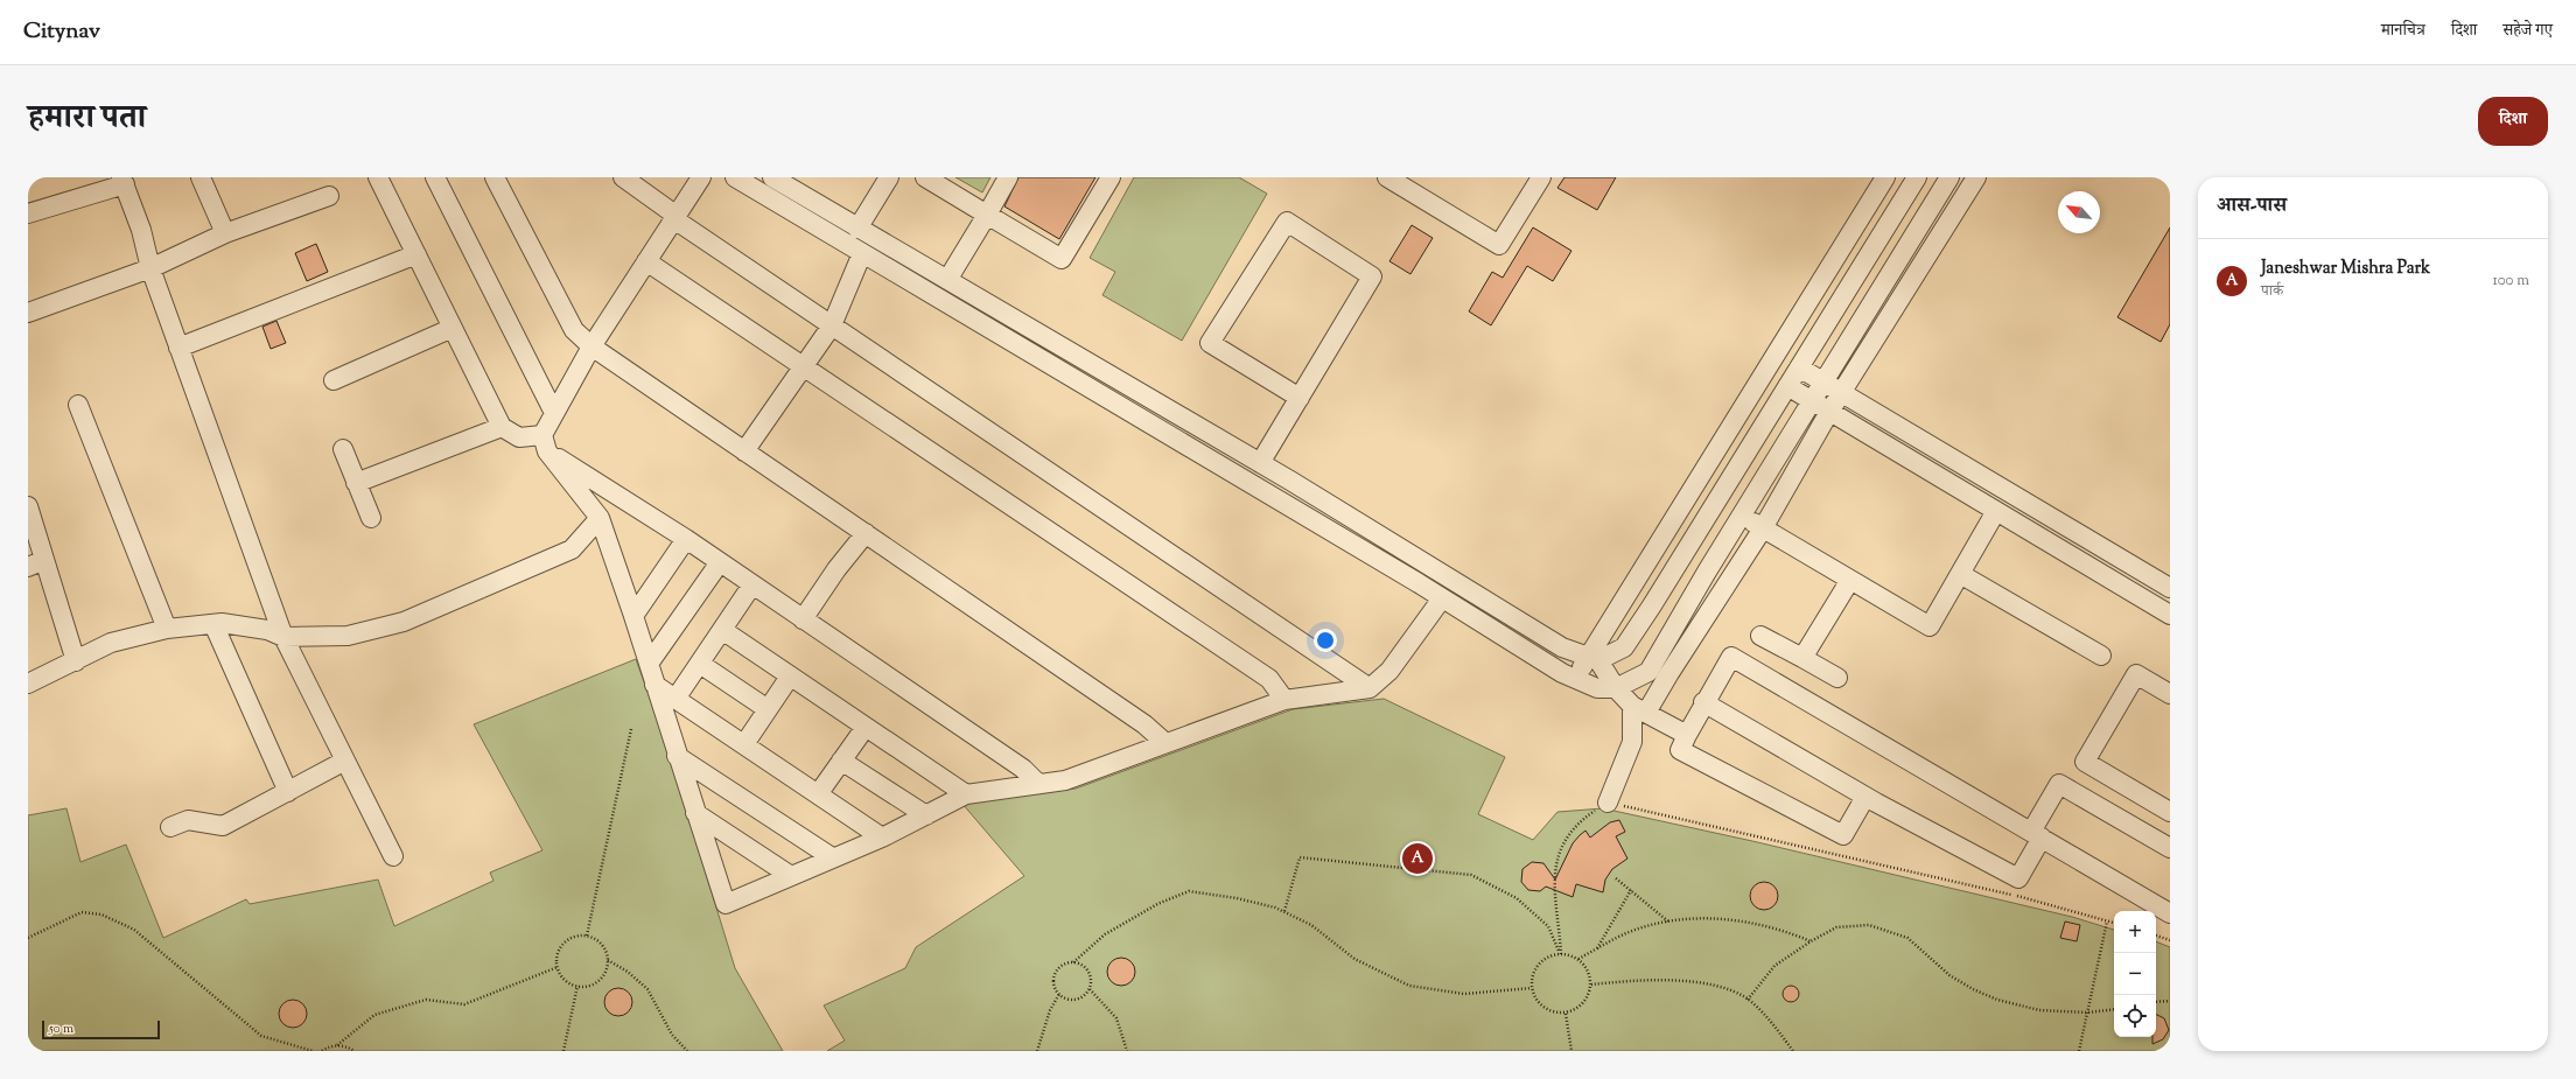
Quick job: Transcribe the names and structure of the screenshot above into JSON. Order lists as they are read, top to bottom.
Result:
{
  "scale_bar": "50 m",
  "north": "top left",
  "page": {
    "header": "Citynav",
    "nav": ["मानचित्र", "दिशा", "सहेजे गए"],
    "title": "हमारा पता",
    "buttons": "दिशा",
    "heading": "आस-पास",
    "list": [
      {
        "mark": "A",
        "name": "Janeshwar Mishra Park",
        "note": "पार्क",
        "value": "100 m"
      }
    ],
    "pins": "A",
    "map_buttons": ["+", "−"],
    "scale": "50 m"
  }
}
